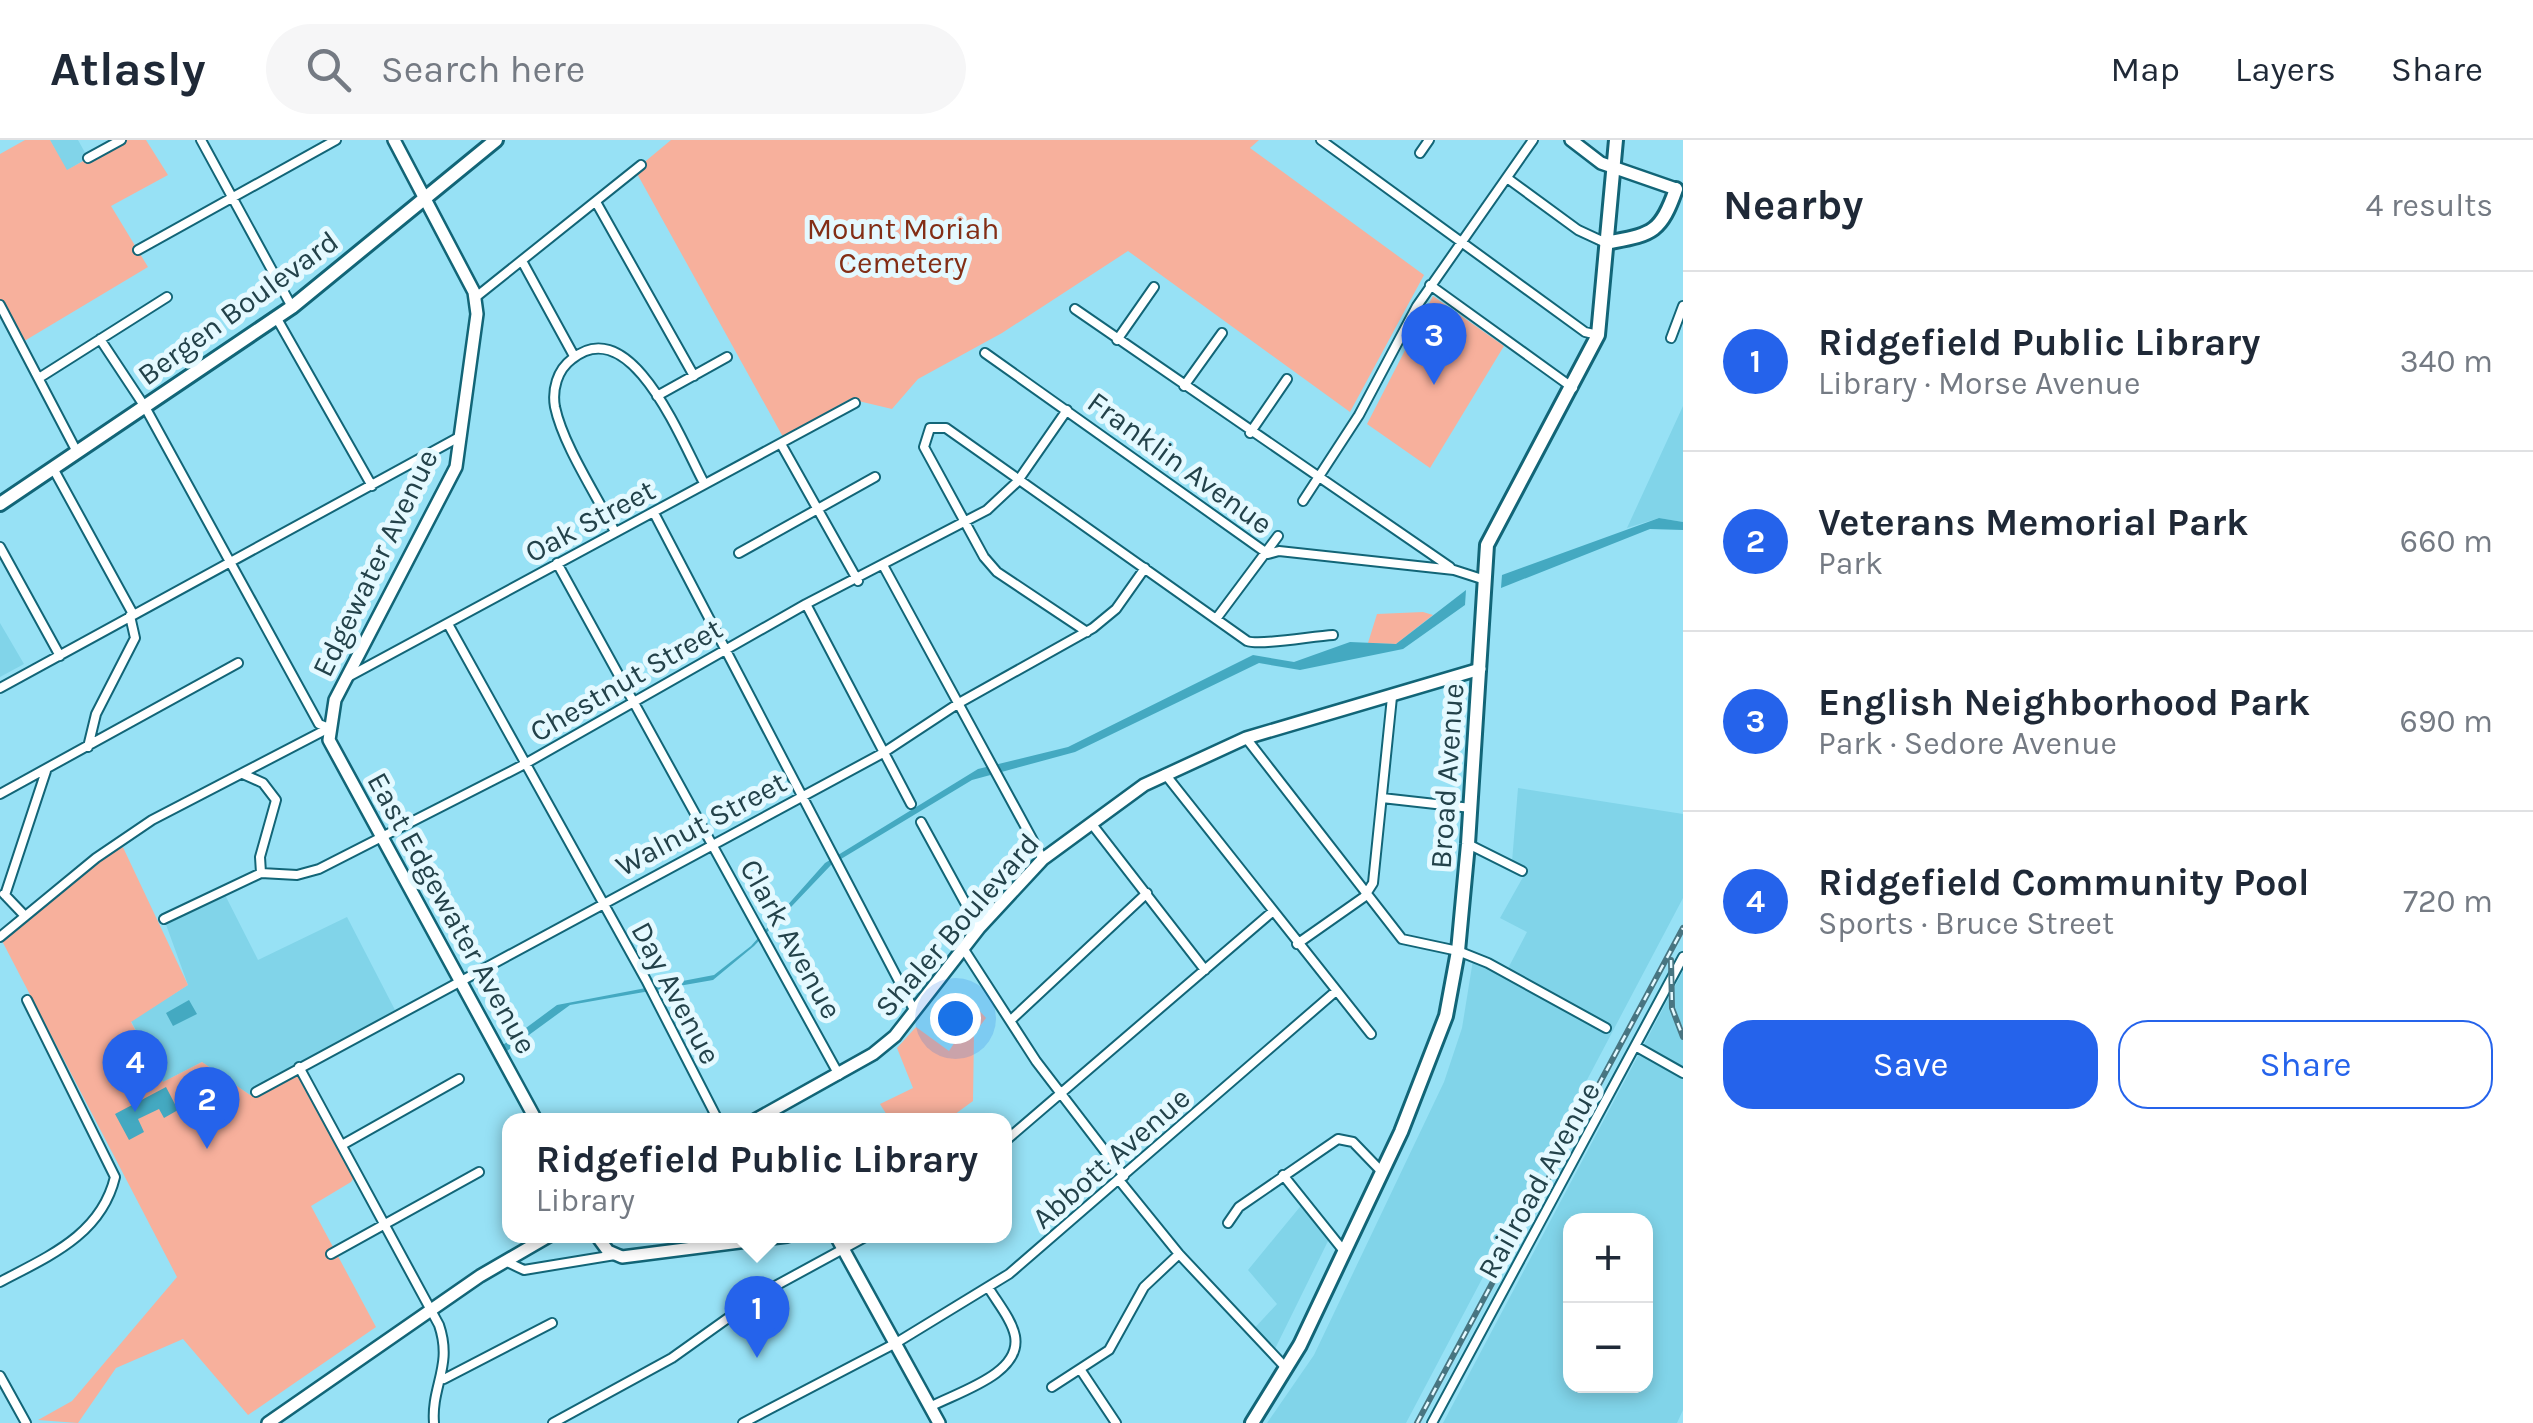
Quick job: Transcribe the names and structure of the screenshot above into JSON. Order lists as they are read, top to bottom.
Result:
{
  "streets": {
    "main road": ["Bergen Boulevard", "Broad Avenue"],
    "street": [
      "Franklin Avenue",
      "Oak Street",
      "Edgewater Avenue",
      "Chestnut Street",
      "Walnut Street",
      "East Edgewater Avenue",
      "Shaler Boulevard",
      "Clark Avenue",
      "Day Avenue",
      "Abbott Avenue",
      "Railroad Avenue"
    ]
  },
  "crossings": [
    ["Franklin Avenue", "Chestnut Street"],
    ["Franklin Avenue", "Broad Avenue"],
    ["Oak Street", "Edgewater Avenue"],
    ["Oak Street", "Clark Avenue"],
    ["Oak Street", "Day Avenue"],
    ["Edgewater Avenue", "East Edgewater Avenue"],
    ["Chestnut Street", "East Edgewater Avenue"],
    ["Chestnut Street", "Clark Avenue"],
    ["Chestnut Street", "Day Avenue"],
    ["Broad Avenue", "Shaler Boulevard"],
    ["Walnut Street", "East Edgewater Avenue"],
    ["Walnut Street", "Clark Avenue"],
    ["Walnut Street", "Day Avenue"],
    ["Shaler Boulevard", "Clark Avenue"]
  ],
  "parks": ["Mount Moriah Cemetery"],
  "page": {
    "header": "Atlasly",
    "search": "Search here",
    "nav": ["Map", "Layers", "Share"],
    "heading": ["Nearby", "4 results"],
    "list": [
      {
        "mark": "1",
        "name": "Ridgefield Public Library",
        "note": "Library · Morse Avenue",
        "value": "340 m"
      },
      {
        "mark": "2",
        "name": "Veterans Memorial Park",
        "note": "Park",
        "value": "660 m"
      },
      {
        "mark": "3",
        "name": "English Neighborhood Park",
        "note": "Park · Sedore Avenue",
        "value": "690 m"
      },
      {
        "mark": "4",
        "name": "Ridgefield Community Pool",
        "note": "Sports · Bruce Street",
        "value": "720 m"
      }
    ],
    "pins": [
      "3",
      "4",
      "2",
      "1"
    ],
    "buttons": ["Save", "Share"],
    "popup": ["Ridgefield Public Library", "Library"],
    "map_buttons": ["+", "−"]
  }
}
